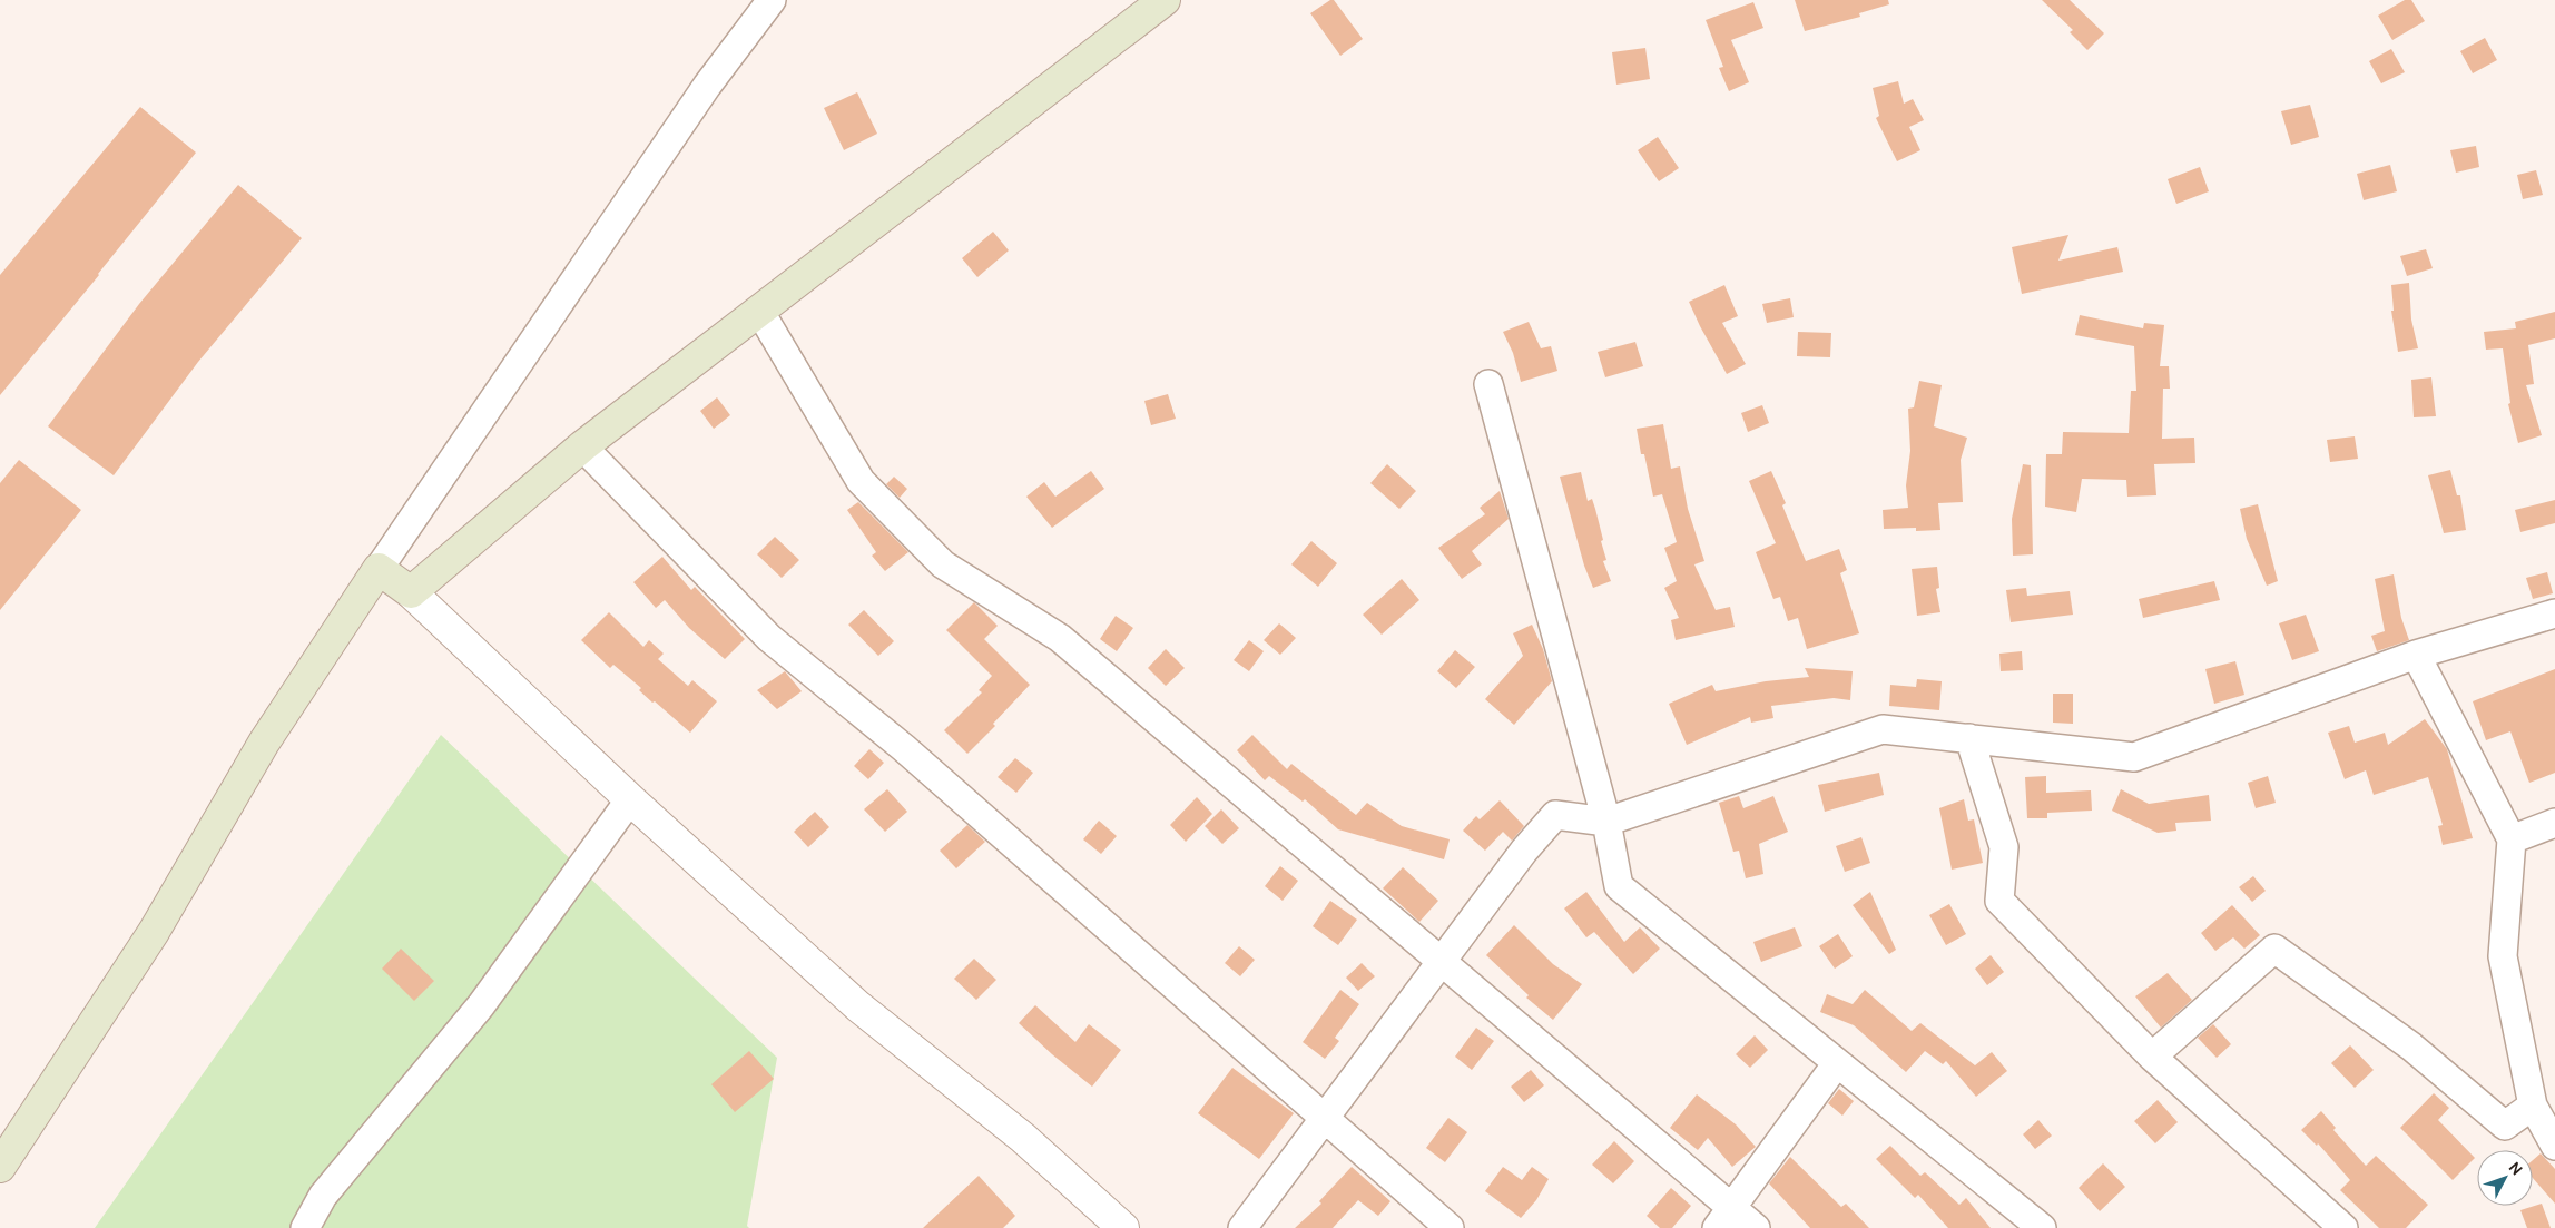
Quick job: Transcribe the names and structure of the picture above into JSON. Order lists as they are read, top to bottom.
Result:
{
  "north": "top right"
}
